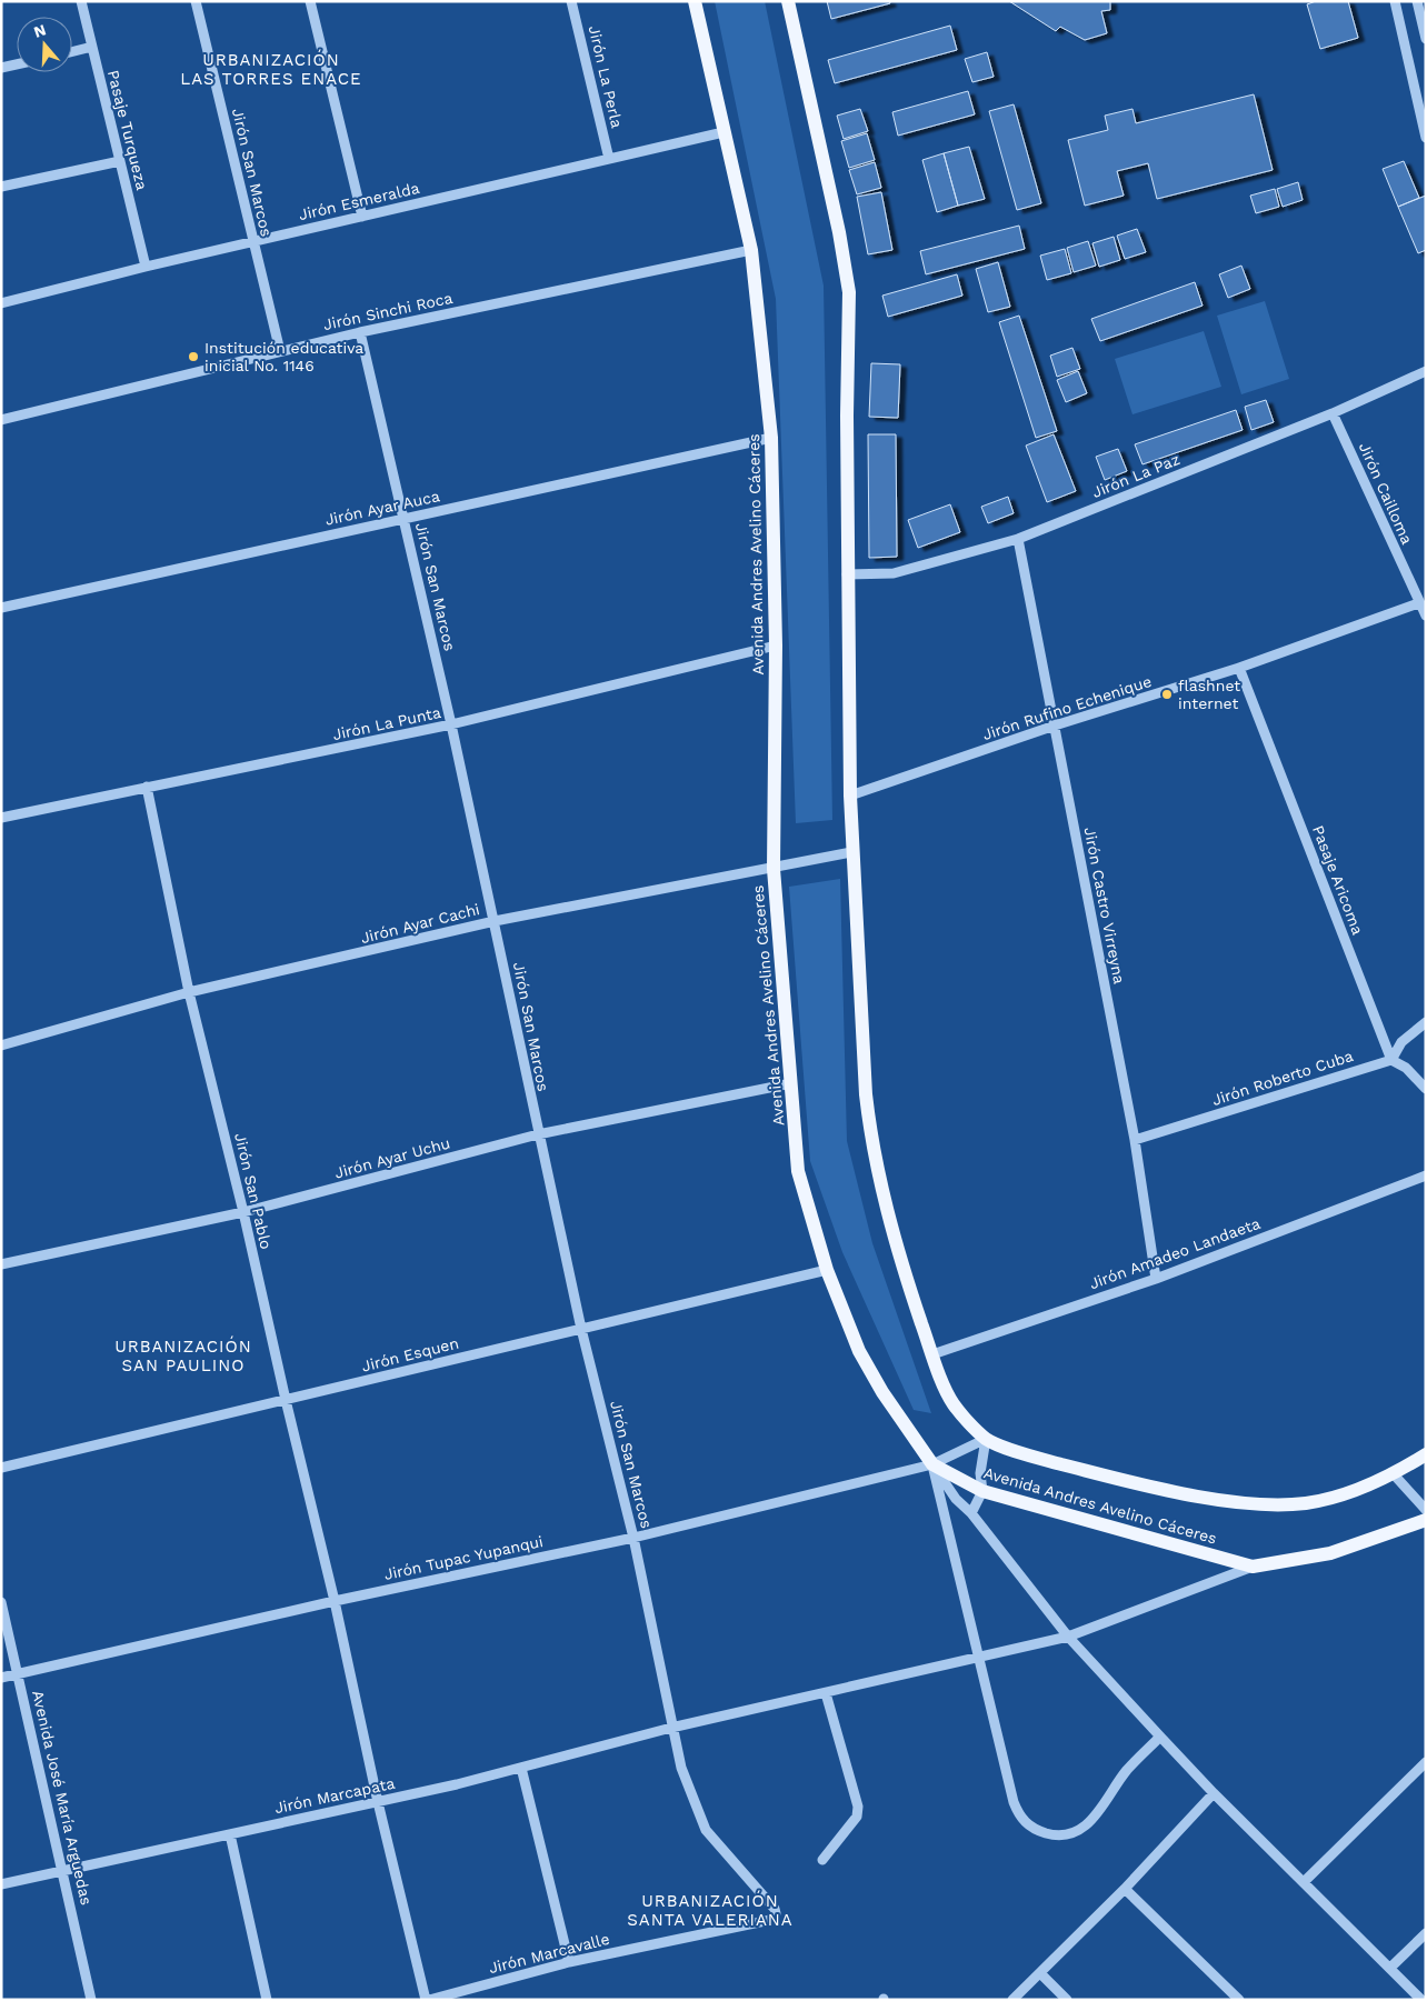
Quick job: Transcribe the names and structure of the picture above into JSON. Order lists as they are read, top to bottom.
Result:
{
  "streets": {
    "main road": ["Avenida Andres Avelino Cáceres"],
    "street": [
      "Jirón La Perla",
      "Pasaje Turqueza",
      "Jirón San Marcos",
      "Jirón Esmeralda",
      "Jirón Sinchi Roca",
      "Jirón La Paz",
      "Jirón Cailloma",
      "Jirón Ayar Auca",
      "Jirón Rufino Echenique",
      "Jirón La Punta",
      "Pasaje Aricoma",
      "Jirón Castro Virreyna",
      "Jirón Ayar Cachi",
      "Jirón Roberto Cuba",
      "Jirón Ayar Uchu",
      "Jirón San Pablo",
      "Jirón Amadeo Landaeta",
      "Jirón Esquen",
      "Jirón Tupac Yupanqui",
      "Jirón Marcapata",
      "Avenida José María Arguedas",
      "Jirón Marcavalle"
    ]
  },
  "crossings": [
    ["Jirón La Perla", "Jirón Esmeralda"],
    ["Pasaje Turqueza", "Jirón Esmeralda"],
    ["Jirón San Marcos", "Jirón Esmeralda"],
    ["Jirón San Marcos", "Jirón Sinchi Roca"],
    ["Jirón San Marcos", "Jirón Ayar Auca"],
    ["Jirón San Marcos", "Jirón La Punta"],
    ["Jirón San Marcos", "Jirón Ayar Cachi"],
    ["Jirón San Marcos", "Jirón Ayar Uchu"],
    ["Jirón San Marcos", "Jirón Esquen"],
    ["Jirón San Marcos", "Jirón Tupac Yupanqui"],
    ["Jirón San Marcos", "Jirón Marcapata"],
    ["Jirón San Marcos", "Jirón Marcavalle"],
    ["Jirón Esmeralda", "Avenida Andres Avelino Cáceres"],
    ["Jirón Sinchi Roca", "Avenida Andres Avelino Cáceres"],
    ["Jirón La Paz", "Jirón Cailloma"],
    ["Jirón La Paz", "Avenida Andres Avelino Cáceres"],
    ["Jirón La Paz", "Jirón Castro Virreyna"],
    ["Jirón Cailloma", "Jirón Rufino Echenique"],
    ["Jirón Ayar Auca", "Avenida Andres Avelino Cáceres"],
    ["Avenida Andres Avelino Cáceres", "Jirón Rufino Echenique"],
    ["Avenida Andres Avelino Cáceres", "Jirón La Punta"],
    ["Avenida Andres Avelino Cáceres", "Jirón Ayar Cachi"],
    ["Avenida Andres Avelino Cáceres", "Jirón Ayar Uchu"],
    ["Avenida Andres Avelino Cáceres", "Jirón Amadeo Landaeta"],
    ["Avenida Andres Avelino Cáceres", "Jirón Esquen"],
    ["Avenida Andres Avelino Cáceres", "Jirón Tupac Yupanqui"],
    ["Avenida Andres Avelino Cáceres", "Jirón Marcapata"],
    ["Jirón Rufino Echenique", "Pasaje Aricoma"],
    ["Jirón Rufino Echenique", "Jirón Castro Virreyna"],
    ["Jirón La Punta", "Jirón San Pablo"],
    ["Pasaje Aricoma", "Jirón Roberto Cuba"],
    ["Jirón Castro Virreyna", "Jirón Roberto Cuba"],
    ["Jirón Castro Virreyna", "Jirón Amadeo Landaeta"],
    ["Jirón Ayar Cachi", "Jirón San Pablo"],
    ["Jirón Ayar Uchu", "Jirón San Pablo"],
    ["Jirón San Pablo", "Jirón Esquen"],
    ["Jirón San Pablo", "Jirón Tupac Yupanqui"],
    ["Jirón San Pablo", "Jirón Marcapata"],
    ["Jirón San Pablo", "Jirón Marcavalle"],
    ["Jirón Tupac Yupanqui", "Avenida José María Arguedas"],
    ["Jirón Marcapata", "Avenida José María Arguedas"]
  ],
  "districts": ["URBANIZACIÓN LAS TORRES ENACE", "URBANIZACIÓN SAN PAULINO", "URBANIZACIÓN SANTA VALERIANA"],
  "places": ["Institución educativa inicial No. 1146", "flashnet internet"],
  "north": "top"
}
